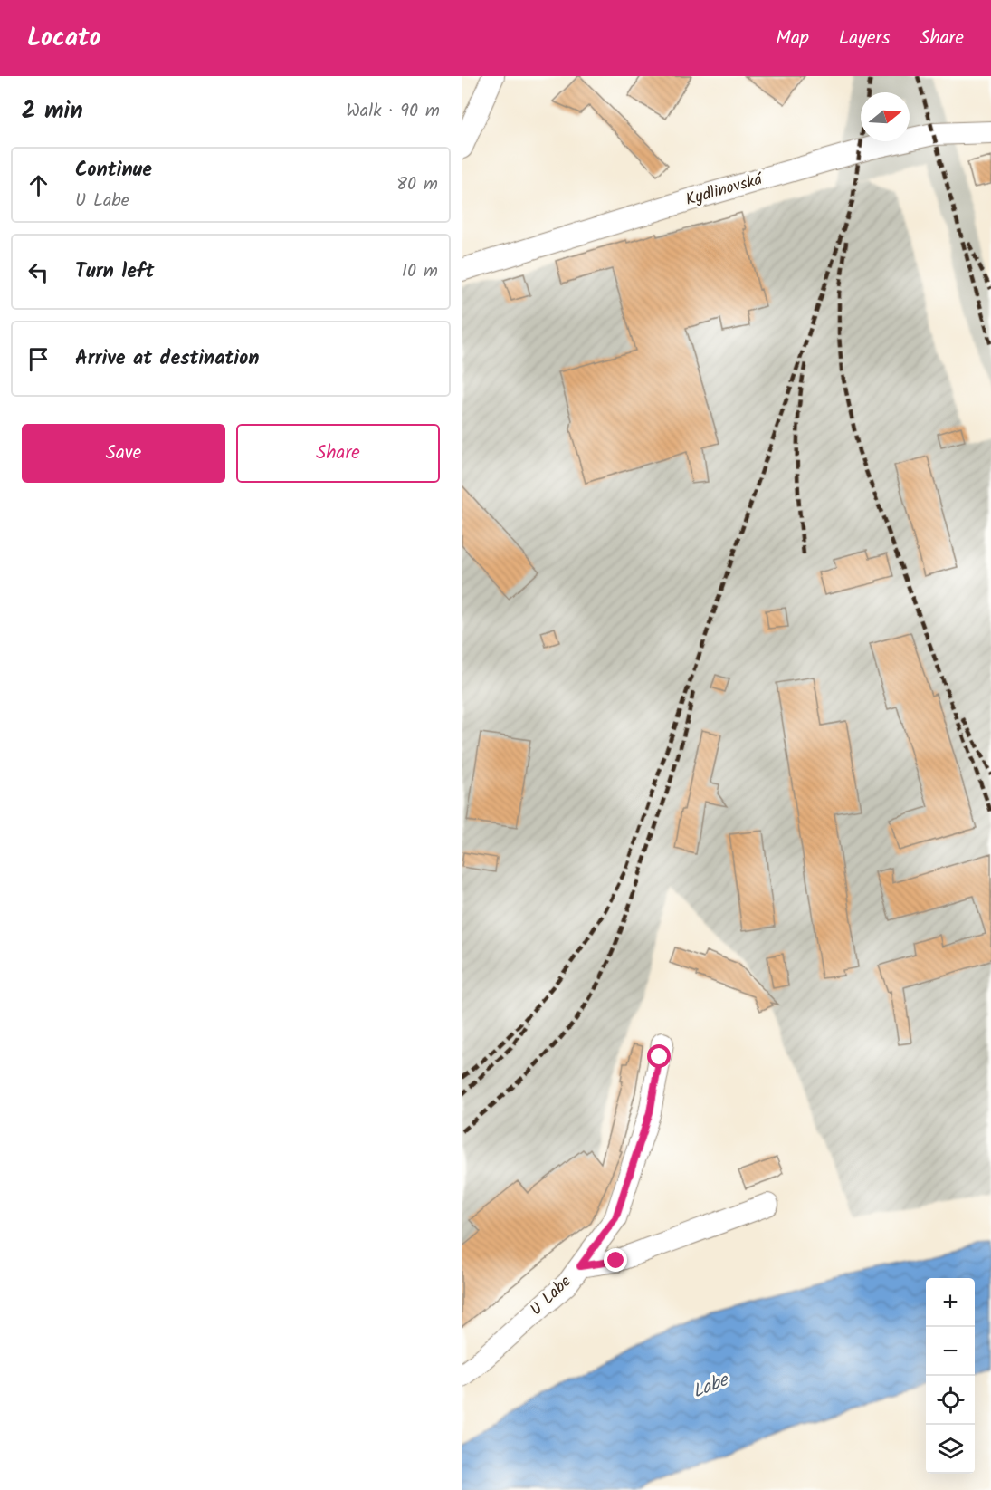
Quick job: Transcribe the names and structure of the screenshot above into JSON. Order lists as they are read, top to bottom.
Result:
{
  "streets": {
    "street": ["Kydlinovská", "U Labe"]
  },
  "water": ["Labe"],
  "north": "right",
  "page": {
    "header": "Locato",
    "nav": ["Map", "Layers", "Share"],
    "heading": ["2 min", "Walk · 90 m"],
    "list": [
      ["Continue", "U Labe", "80 m"],
      ["Turn left", "10 m"],
      "Arrive at destination"
    ],
    "buttons": ["Save", "Share"],
    "map_buttons": ["+", "−"]
  }
}
